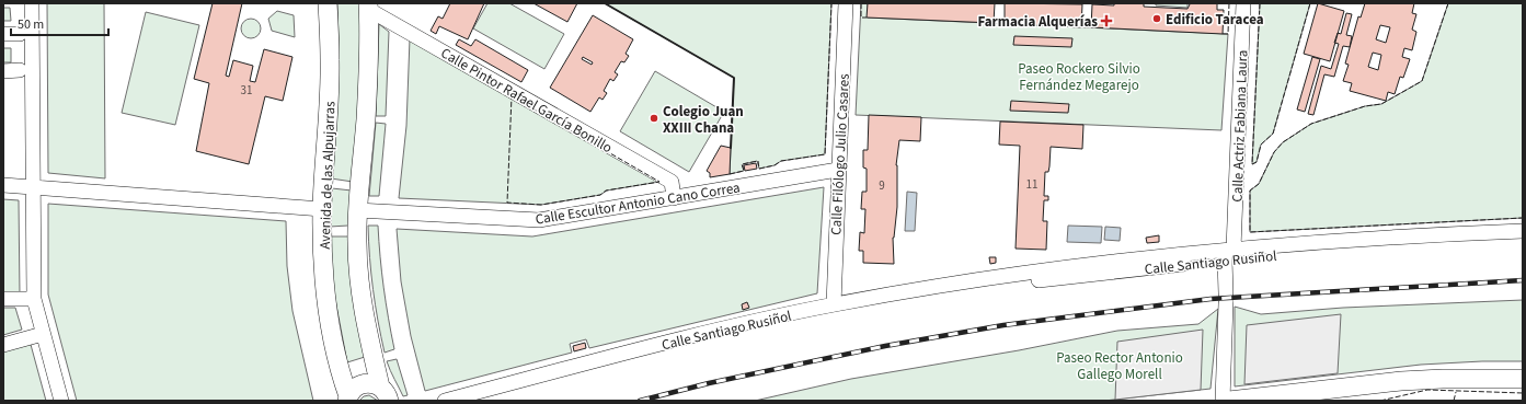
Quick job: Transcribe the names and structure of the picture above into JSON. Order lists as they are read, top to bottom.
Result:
{
  "streets": {
    "main road": ["Avenida de las Alpujarras"],
    "street": [
      "Calle Pintor Rafael García Bonillo",
      "Calle Actriz Fabiana Laura",
      "Calle Filólogo Julio Casares",
      "Calle Escultor Antonio Cano Correa",
      "Calle Santiago Rusiñol"
    ]
  },
  "crossings": [
    ["Calle Pintor Rafael García Bonillo", "Calle Escultor Antonio Cano Correa"],
    ["Calle Actriz Fabiana Laura", "Calle Santiago Rusiñol"],
    ["Calle Filólogo Julio Casares", "Calle Escultor Antonio Cano Correa"],
    ["Calle Filólogo Julio Casares", "Calle Santiago Rusiñol"]
  ],
  "parks": ["Paseo Rockero Silvio Fernández Megarejo", "Paseo Rector Antonio Gallego Morell"],
  "places": {
    "other": ["Edificio Taracea", "Colegio Juan XXIII Chana"],
    "health": ["Farmacia Alquerías"]
  },
  "house_numbers": ["31", "11", "9"],
  "scale_bar": "50 m"
}
